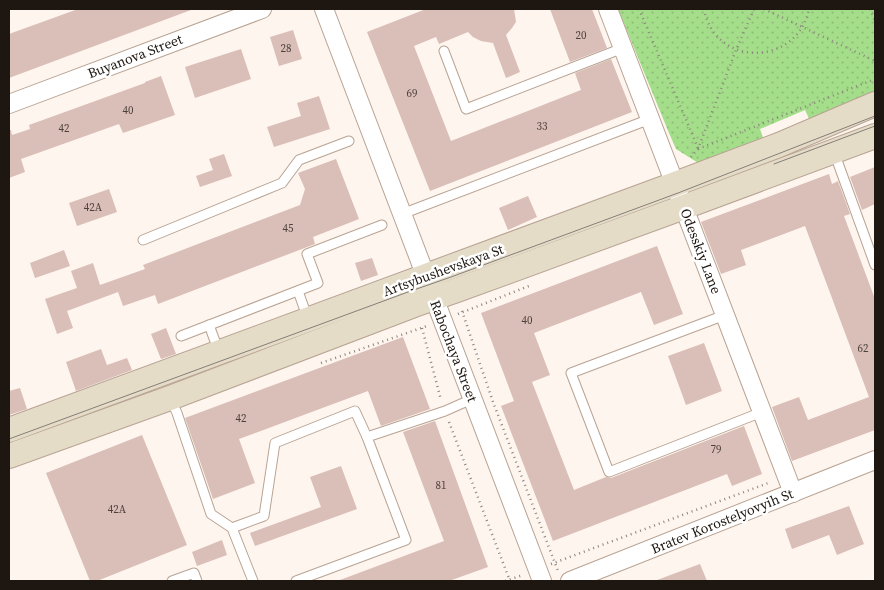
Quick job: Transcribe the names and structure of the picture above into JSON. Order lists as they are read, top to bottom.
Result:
{
  "streets": {
    "main road": ["Artsybushevskaya St"],
    "street": [
      "Buyanova Street",
      "Odesskiy Lane",
      "Rabochaya Street",
      "Bratev Korostelyovyih St"
    ]
  },
  "crossings": [
    ["Odesskiy Lane", "Artsybushevskaya St"],
    ["Odesskiy Lane", "Bratev Korostelyovyih St"],
    ["Artsybushevskaya St", "Rabochaya Street"]
  ],
  "house_numbers": [
    "20",
    "28",
    "69",
    "40",
    "33",
    "42",
    "42А",
    "45",
    "40",
    "62",
    "42",
    "79",
    "81",
    "42А"
  ]
}
